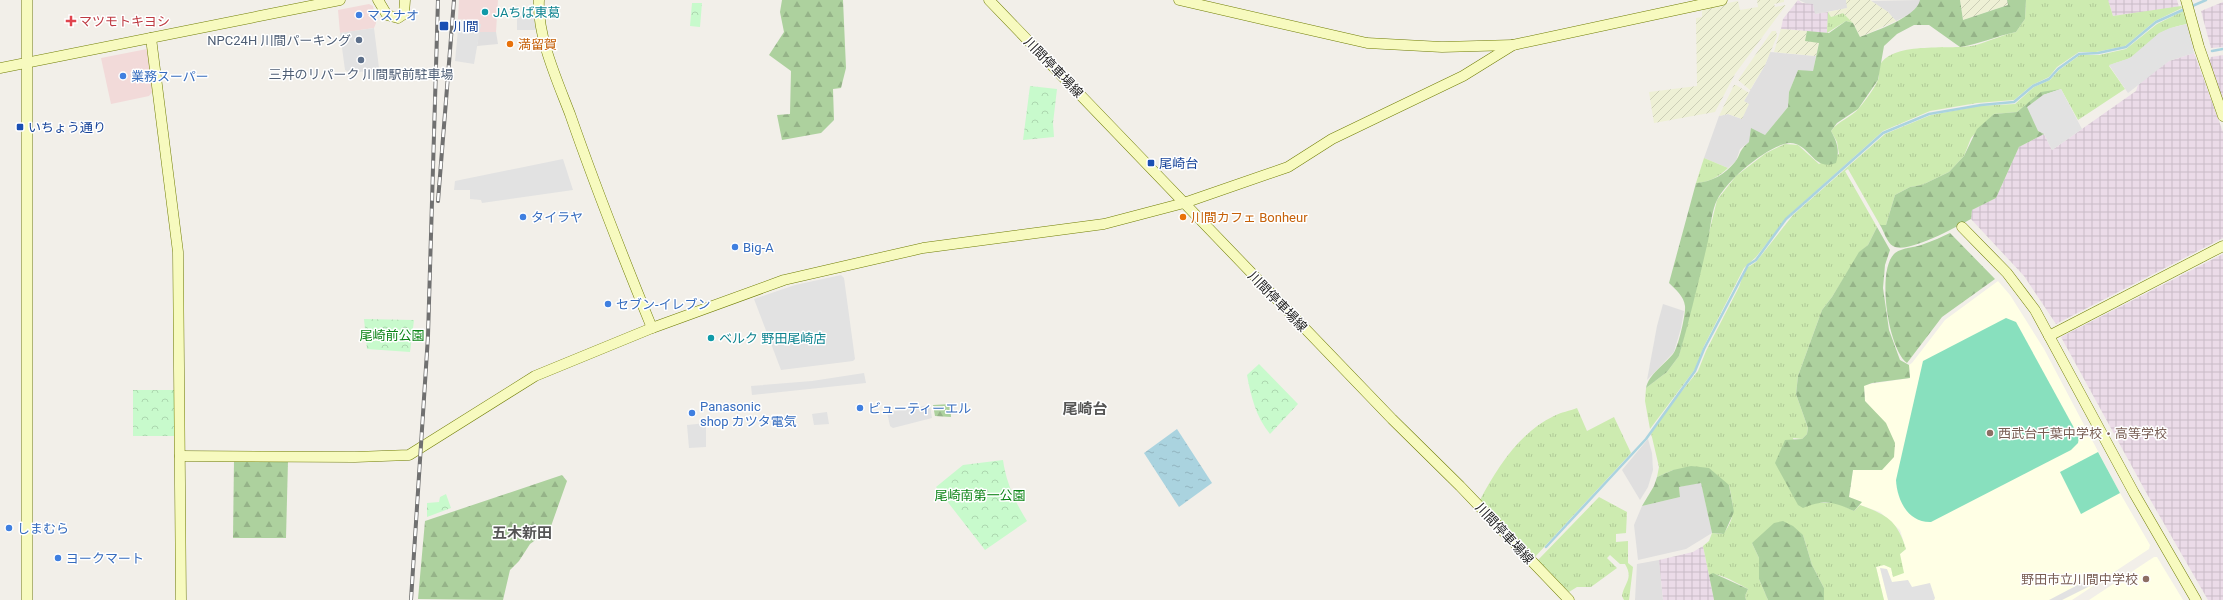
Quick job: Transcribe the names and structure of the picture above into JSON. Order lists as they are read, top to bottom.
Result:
{
  "streets": {
    "street": ["川間停車場線"]
  },
  "districts": ["尾崎台", "五木新田"],
  "parks": ["尾崎前公園", "尾崎南第一公園"],
  "places": {
    "other": [
      "JAちば東葛",
      "マスナオ",
      "NPC24H 川間パーキング",
      "満留賀",
      "三井のリパーク 川間駅前駐車場",
      "業務スーパー",
      "タイラヤ",
      "川間カフェ Bonheur",
      "Big-A",
      "セブン-イレブン",
      "ベルク 野田尾崎店",
      "ビューティーエル",
      "Panasonic shop カツタ電気",
      "西武台千葉中学校・高等学校",
      "しまむら",
      "ヨークマート",
      "野田市立川間中学校"
    ],
    "health": ["マツモトキヨシ"],
    "transit": ["川間", "いちょう通り", "尾崎台"]
  }
}
